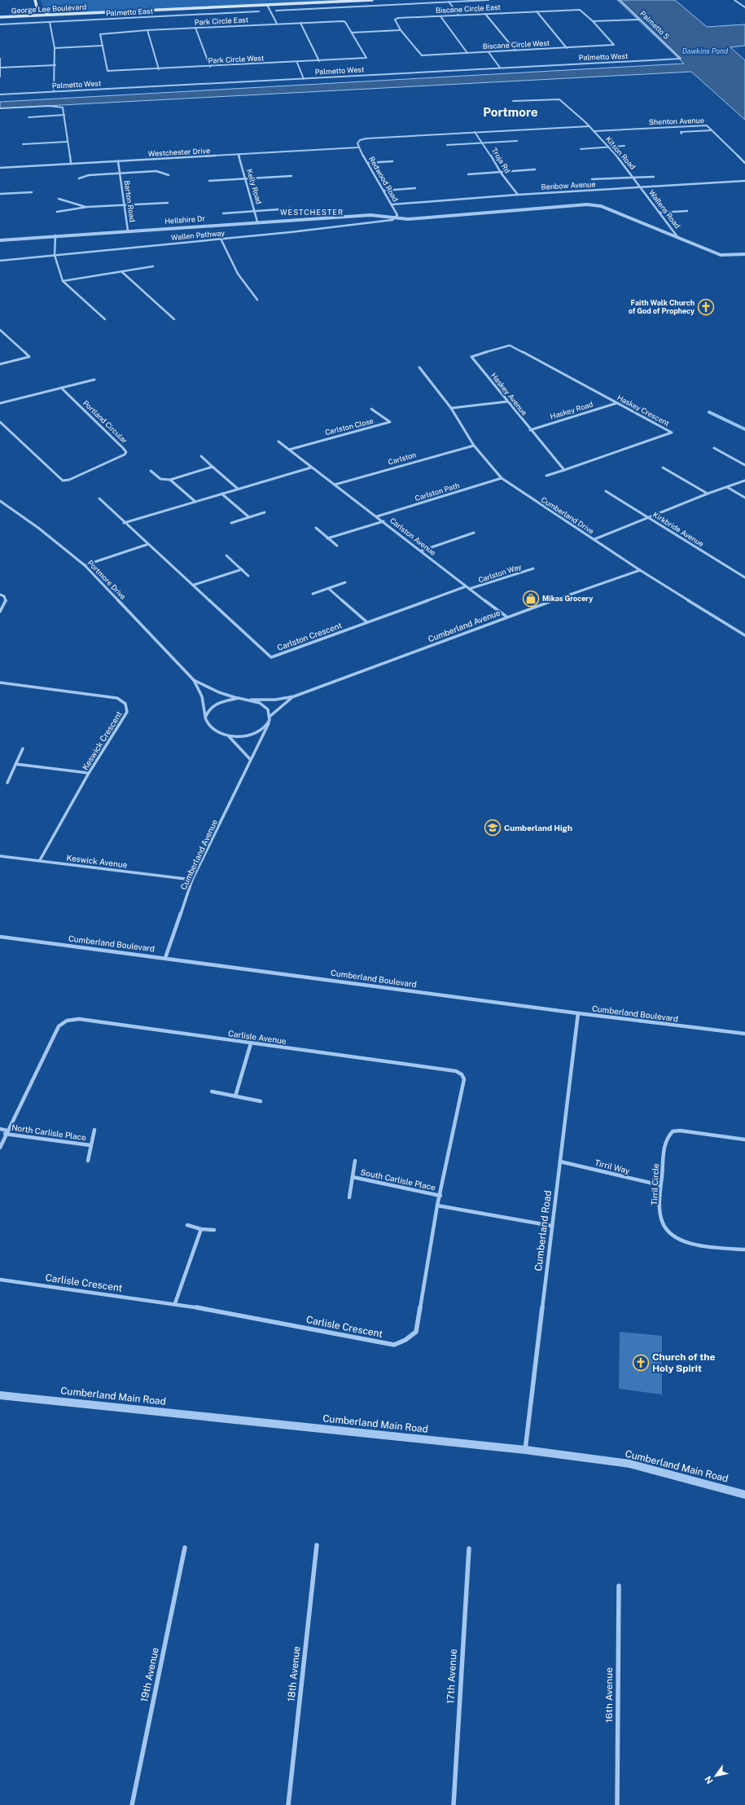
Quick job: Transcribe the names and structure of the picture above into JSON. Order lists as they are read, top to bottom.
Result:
{
  "streets": {
    "main road": ["George Lee Boulevard"],
    "street": [
      "Biscane Circle East",
      "Palmetto East",
      "Park Circle East",
      "Palmetto S",
      "Biscane Circle West",
      "Palmetto West",
      "Park Circle West",
      "Shenton Avenue",
      "Westchester Drive",
      "Kitson Road",
      "Troja Rd",
      "Redwood Road",
      "Benbow Avenue",
      "Kelly Road",
      "Barton Road",
      "Wallens Road",
      "Hellshire Dr",
      "Wallen Pathway",
      "Haskey Avenue",
      "Haskey Road",
      "Haskey Crescent",
      "Portland Circular",
      "Carlston Close",
      "Carlston",
      "Carlston Path",
      "Cumberland Drive",
      "Kirkbride Avenue",
      "Carlston Avenue",
      "Carlston Way",
      "Portmore Drive",
      "Cumberland Avenue",
      "Carlston Crescent",
      "Keswick Crescent",
      "Keswick Avenue",
      "Cumberland Boulevard",
      "Carlisle Avenue",
      "North Carlisle Place",
      "Tirril Way",
      "South Carlisle Place",
      "Tirril Circle",
      "Cumberland Road",
      "Carlisle Crescent",
      "Cumberland Main Road",
      "18th Avenue",
      "19th Avenue",
      "17th Avenue",
      "16th Avenue"
    ]
  },
  "crossings": [
    ["Biscane Circle East", "Biscane Circle West"],
    ["Park Circle East", "Park Circle West"],
    ["Palmetto S", "Palmetto West"],
    ["Shenton Avenue", "Kitson Road"],
    ["Westchester Drive", "Redwood Road"],
    ["Westchester Drive", "Kelly Road"],
    ["Westchester Drive", "Barton Road"],
    ["Kitson Road", "Benbow Avenue"],
    ["Kitson Road", "Wallens Road"],
    ["Troja Rd", "Benbow Avenue"],
    ["Redwood Road", "Benbow Avenue"],
    ["Redwood Road", "Hellshire Dr"],
    ["Redwood Road", "Wallen Pathway"],
    ["Benbow Avenue", "Wallens Road"],
    ["Kelly Road", "Hellshire Dr"],
    ["Barton Road", "Hellshire Dr"],
    ["Wallens Road", "Hellshire Dr"],
    ["Hellshire Dr", "Wallen Pathway"],
    ["Haskey Avenue", "Haskey Road"],
    ["Haskey Avenue", "Haskey Crescent"],
    ["Haskey Road", "Haskey Crescent"],
    ["Carlston Close", "Carlston Avenue"],
    ["Carlston", "Cumberland Drive"],
    ["Carlston", "Carlston Avenue"],
    ["Carlston Path", "Cumberland Drive"],
    ["Carlston Path", "Carlston Avenue"],
    ["Cumberland Drive", "Cumberland Avenue"],
    ["Carlston Avenue", "Carlston Way"],
    ["Carlston Avenue", "Cumberland Avenue"],
    ["Carlston Avenue", "Carlston Crescent"],
    ["Portmore Drive", "Cumberland Avenue"],
    ["Cumberland Avenue", "Keswick Avenue"],
    ["Cumberland Avenue", "Cumberland Boulevard"],
    ["Keswick Crescent", "Keswick Avenue"],
    ["Cumberland Boulevard", "Cumberland Road"],
    ["Carlisle Avenue", "North Carlisle Place"],
    ["Carlisle Avenue", "Carlisle Crescent"],
    ["Tirril Way", "Tirril Circle"],
    ["Tirril Way", "Cumberland Road"],
    ["South Carlisle Place", "Carlisle Crescent"],
    ["Cumberland Road", "Cumberland Main Road"]
  ],
  "districts": ["Portmore", "WESTCHESTER"],
  "water": ["Dawkins Pond"],
  "places": {
    "church": ["Faith Walk Church of God of Prophecy", "Church of the Holy Spirit"],
    "shop": ["Mikas Grocery"],
    "school or university": ["Cumberland High"]
  },
  "north": "bottom left"
}
